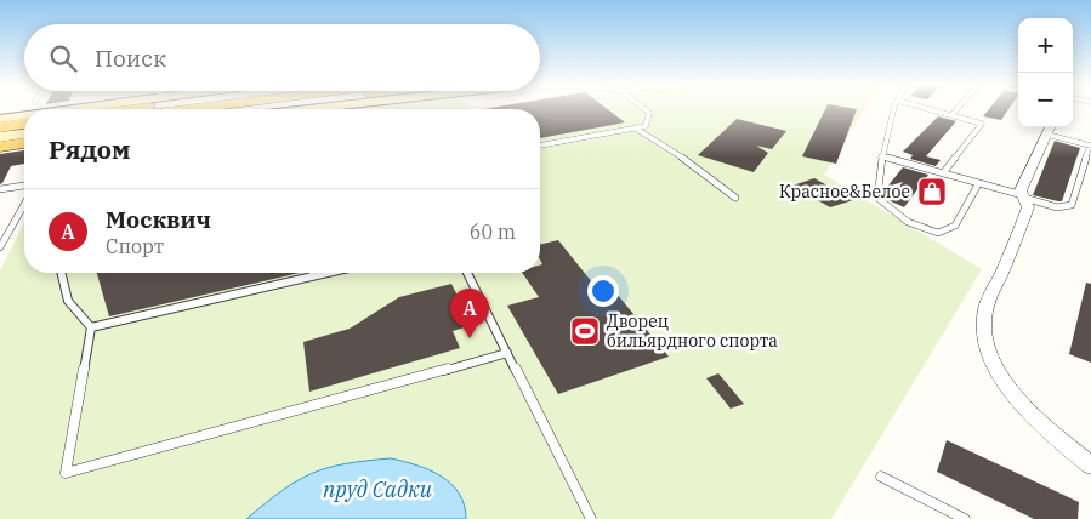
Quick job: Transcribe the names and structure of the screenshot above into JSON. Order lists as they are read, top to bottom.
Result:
{
  "water": ["пруд Садки"],
  "places": {
    "shop": ["Красное&Белое"],
    "sports": ["Дворец бильярдного спорта"]
  },
  "page": {
    "map_buttons": ["+", "−"],
    "search": "Поиск",
    "heading": "Рядом",
    "list": [
      {
        "mark": "A",
        "name": "Москвич",
        "note": "Спорт",
        "value": "60 m"
      }
    ],
    "pins": "A"
  }
}
